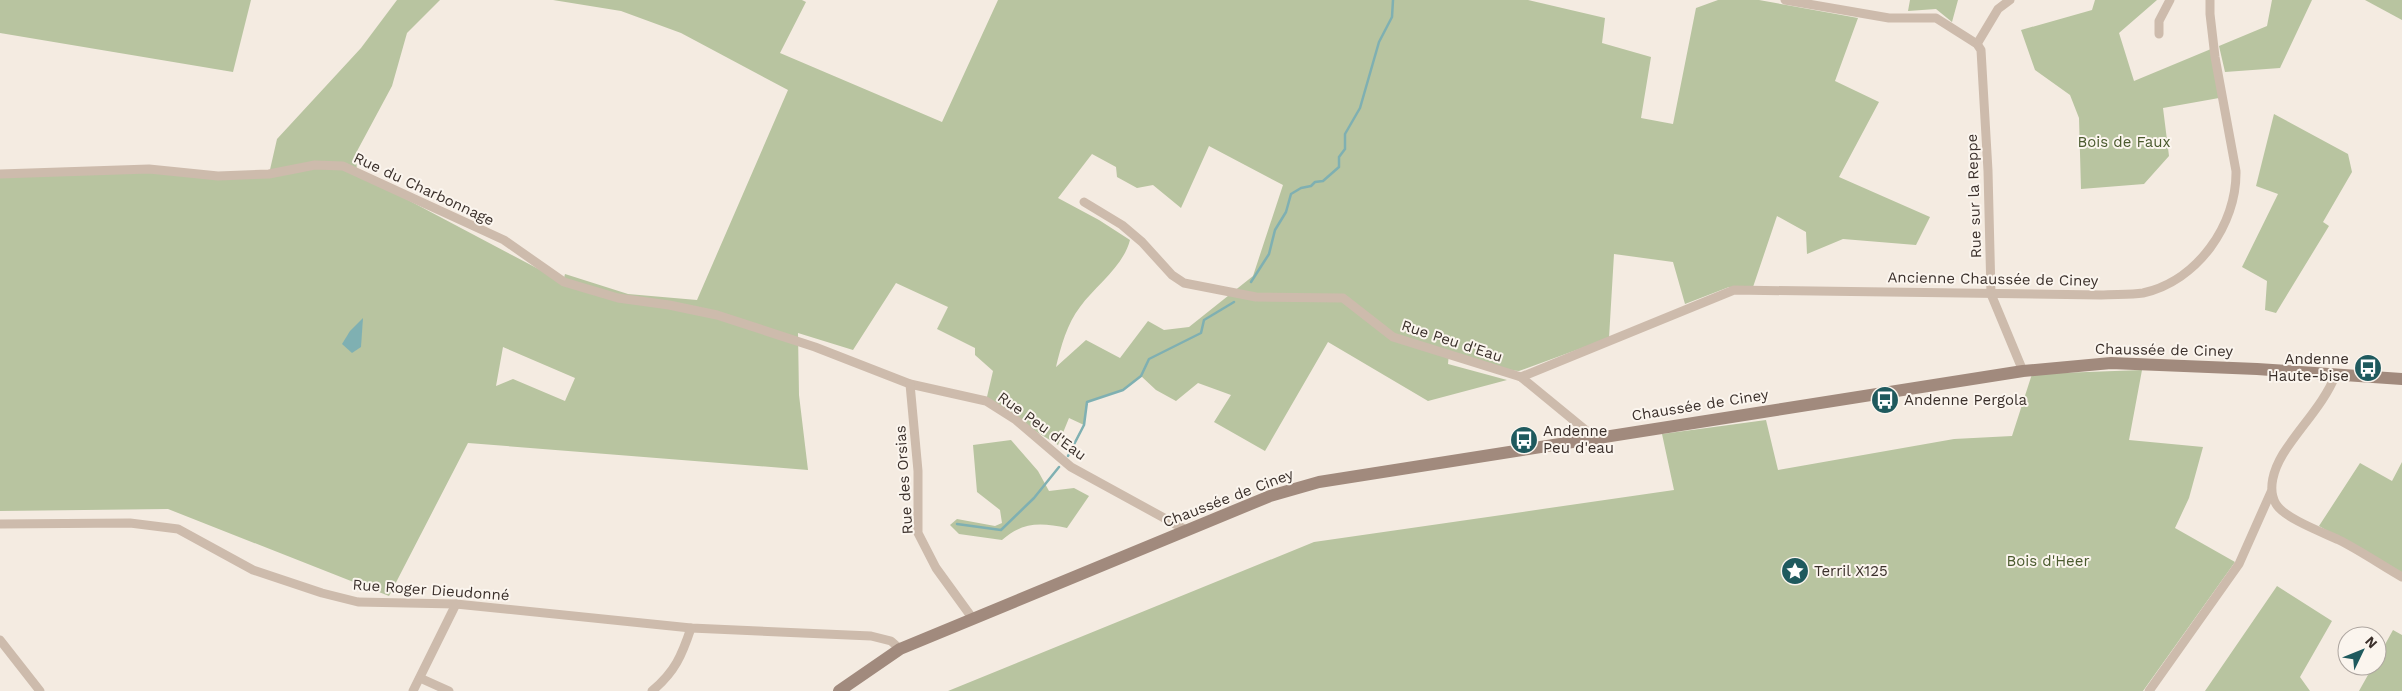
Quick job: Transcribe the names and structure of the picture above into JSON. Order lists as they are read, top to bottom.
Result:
{
  "streets": {
    "main road": ["Chaussée de Ciney"],
    "street": [
      "Rue du Charbonnage",
      "Rue sur la Reppe",
      "Ancienne Chaussée de Ciney",
      "Rue Peu d'Eau",
      "Rue des Orsias",
      "Rue Roger Dieudonné"
    ]
  },
  "crossings": [
    ["Rue du Charbonnage", "Rue Peu d'Eau"],
    ["Rue sur la Reppe", "Ancienne Chaussée de Ciney"],
    ["Rue sur la Reppe", "Chaussée de Ciney"],
    ["Ancienne Chaussée de Ciney", "Rue Peu d'Eau"],
    ["Rue Peu d'Eau", "Chaussée de Ciney"],
    ["Rue Peu d'Eau", "Rue des Orsias"],
    ["Chaussée de Ciney", "Rue des Orsias"],
    ["Chaussée de Ciney", "Rue Roger Dieudonné"]
  ],
  "parks": ["Bois de Faux", "Bois d'Heer"],
  "places": {
    "bus stop": ["Andenne Haute-bise", "Andenne Pergola", "Andenne Peu d'eau"],
    "place": ["Terril X125"]
  },
  "north": "top right"
}
